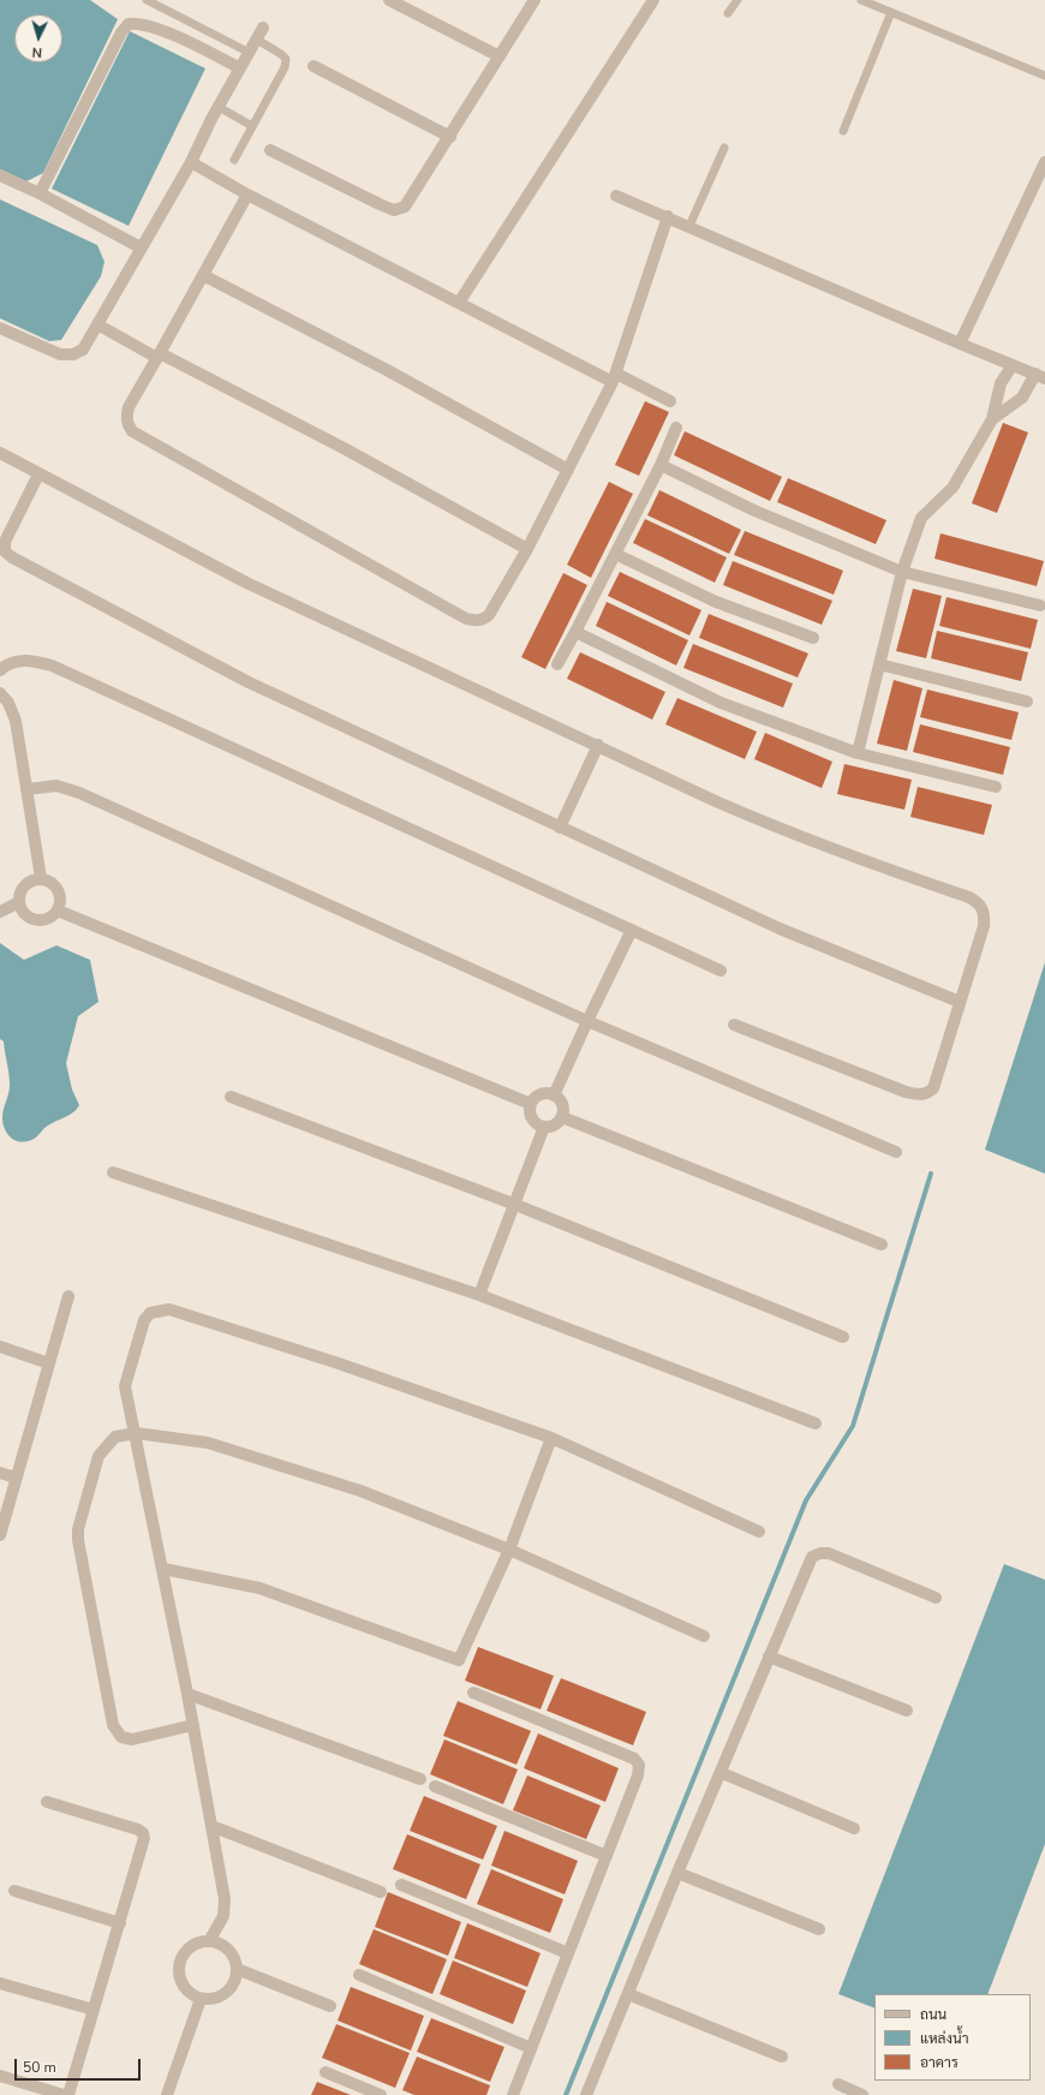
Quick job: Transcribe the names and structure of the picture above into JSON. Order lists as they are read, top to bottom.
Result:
{
  "legend": ["ถนน", "แหล่งน้ำ", "อาคาร"],
  "scale_bar": "50 m",
  "north": "bottom"
}
